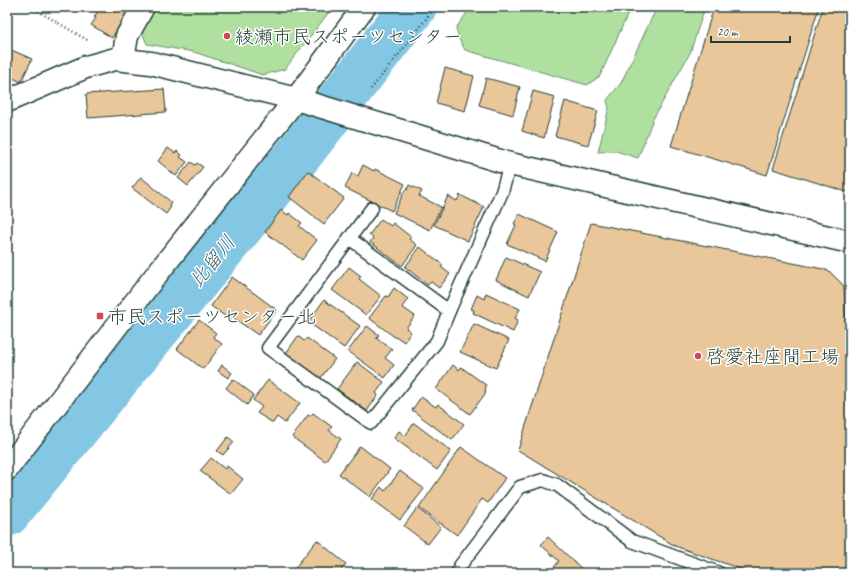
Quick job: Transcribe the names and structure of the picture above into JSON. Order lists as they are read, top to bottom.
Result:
{
  "water": ["比留川"],
  "places": {
    "other": ["綾瀬市民スポーツセンター", "啓愛社座間工場"],
    "transit": ["市民スポーツセンター北"]
  },
  "scale_bar": "20 m"
}
